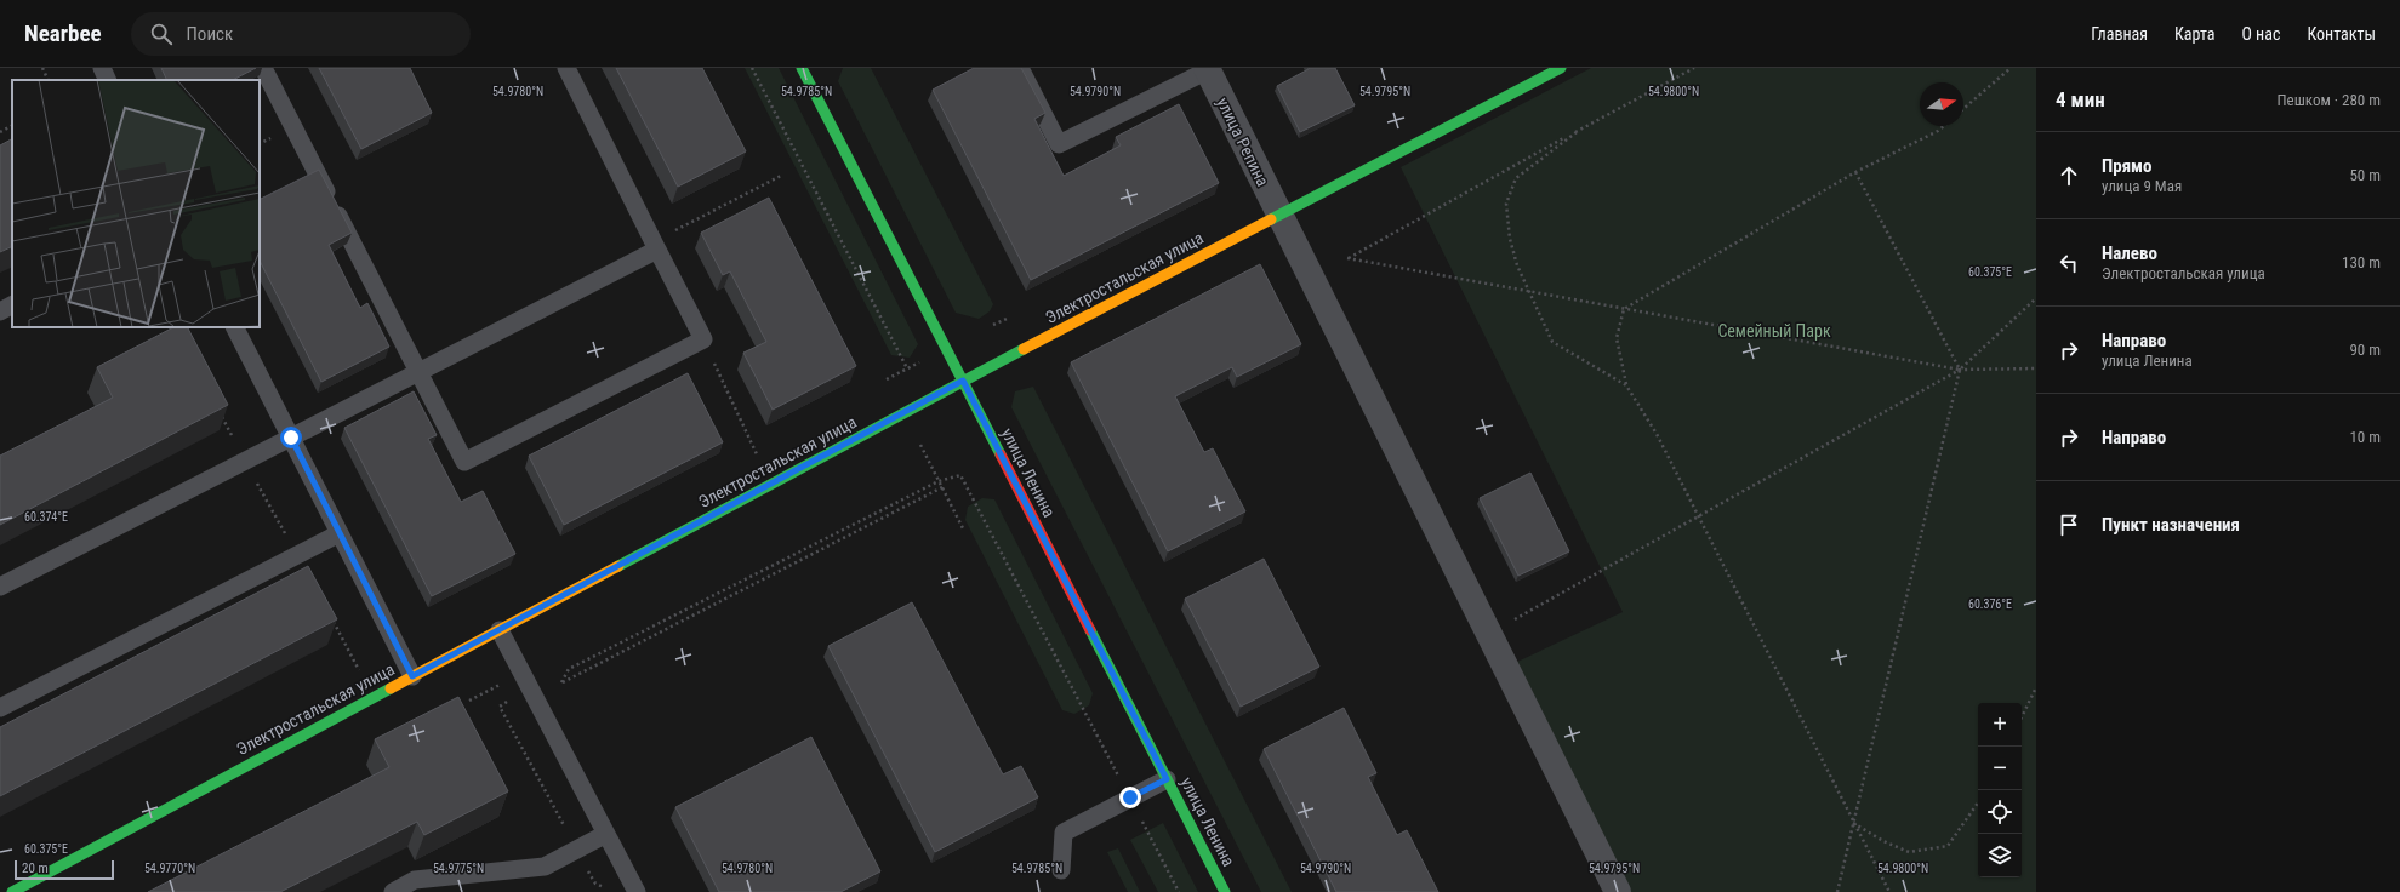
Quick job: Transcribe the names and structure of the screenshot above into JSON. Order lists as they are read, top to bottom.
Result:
{
  "streets": {
    "street": ["улица Репина", "Электростальская улица", "улица Ленина"]
  },
  "crossings": [
    ["улица Репина", "Электростальская улица"],
    ["Электростальская улица", "улица Ленина"]
  ],
  "parks": ["Семейный Парк"],
  "scale_bar": "20 m",
  "north": "right",
  "page": {
    "header": "Nearbee",
    "search": "Поиск",
    "nav": [
      "Главная",
      "Карта",
      "О нас",
      "Контакты"
    ],
    "heading": ["4 мин", "Пешком · 280 m"],
    "list": [
      ["Прямо", "улица 9 Мая", "50 m"],
      ["Налево", "Электростальская улица", "130 m"],
      ["Направо", "улица Ленина", "90 m"],
      ["Направо", "10 m"],
      "Пункт назначения"
    ],
    "map_buttons": ["+", "−"],
    "scale": "20 m"
  },
  "coordinates": [
    "54.9780°N",
    "54.9785°N",
    "54.9790°N",
    "54.9795°N",
    "54.9800°N",
    "60.375°E",
    "60.374°E",
    "60.376°E",
    "54.9770°N",
    "54.9775°N"
  ]
}
